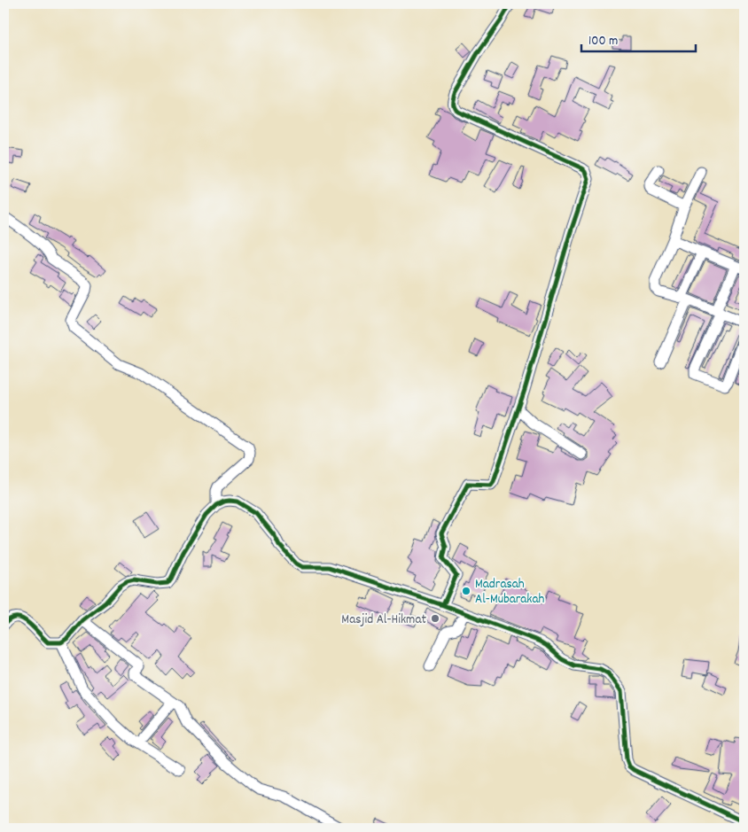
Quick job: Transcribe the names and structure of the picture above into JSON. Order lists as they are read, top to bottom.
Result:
{
  "places": ["Madrasah Al-Mubarakah", "Masjid Al-Hikmat"],
  "scale_bar": "100 m"
}
